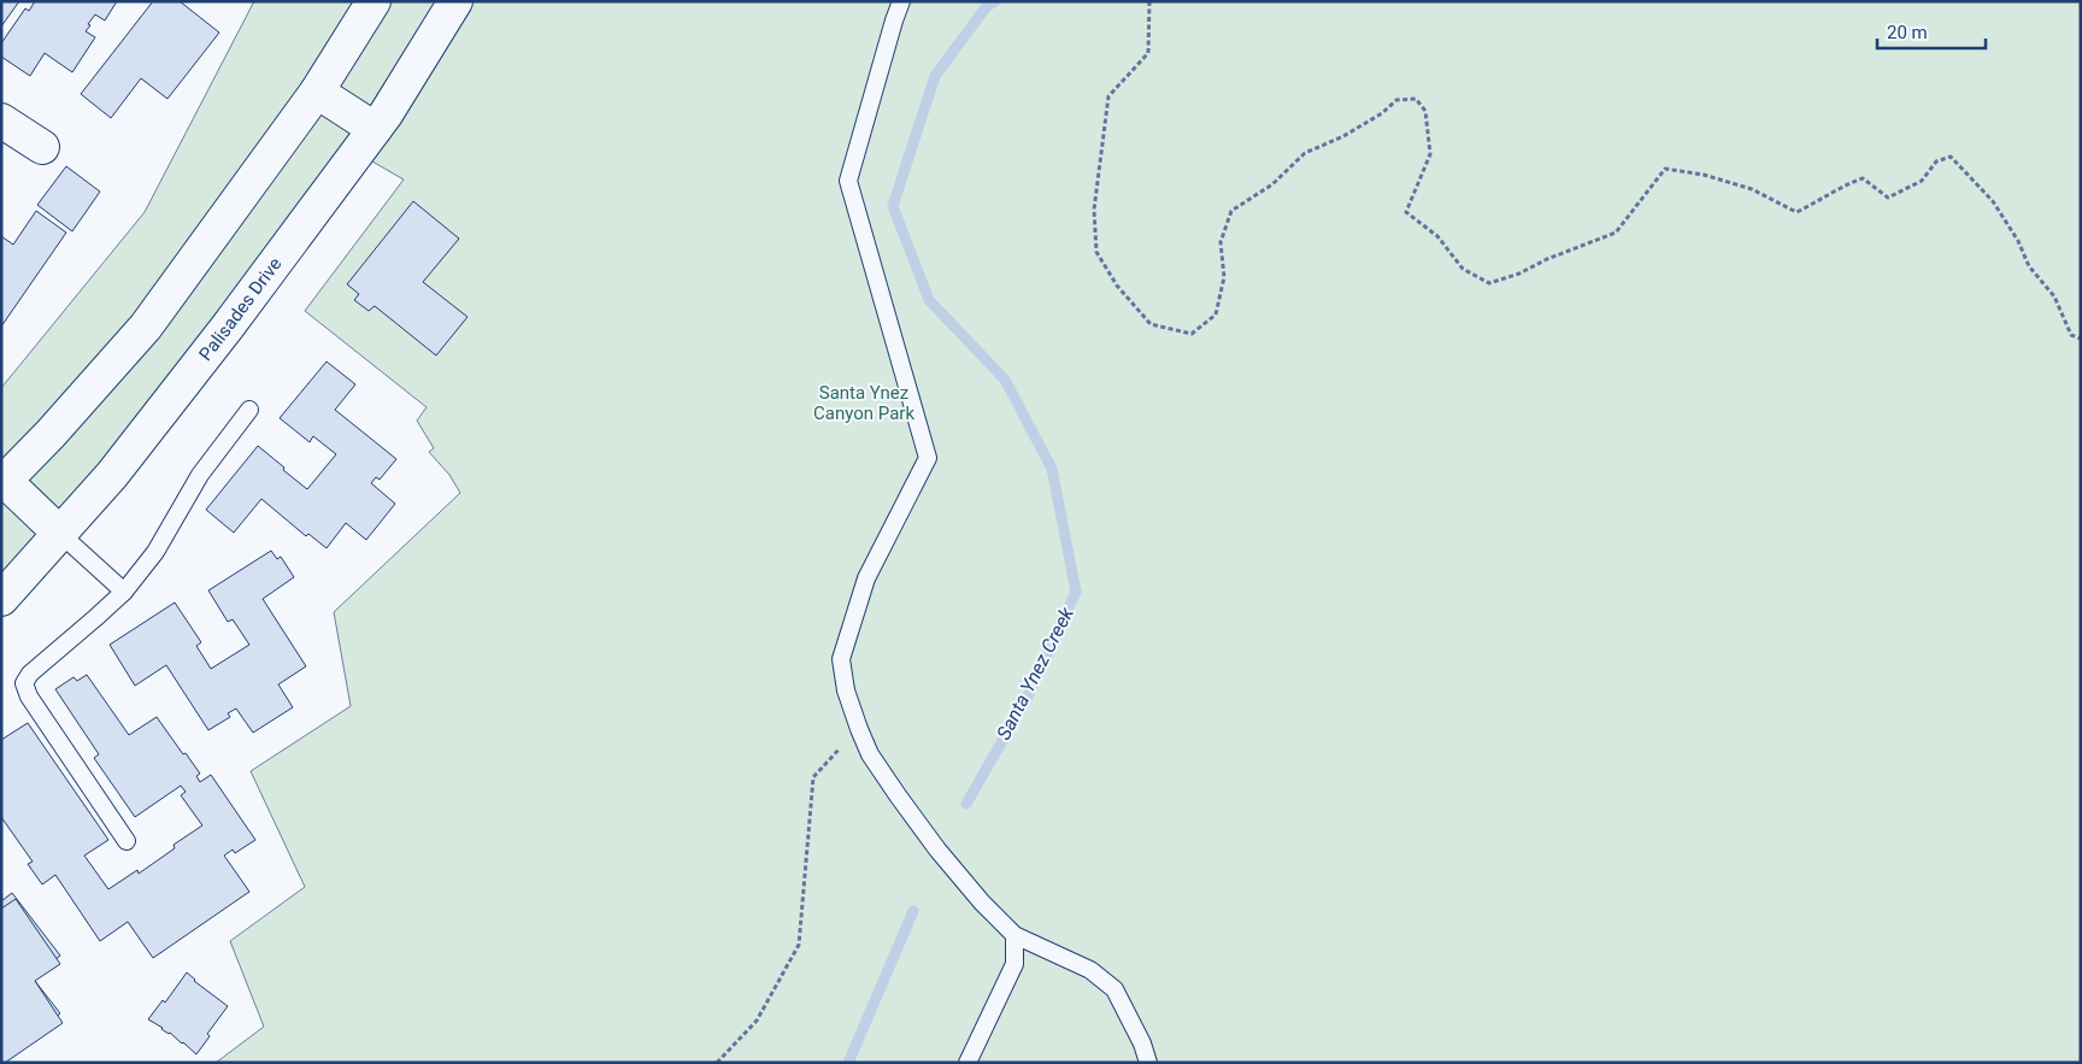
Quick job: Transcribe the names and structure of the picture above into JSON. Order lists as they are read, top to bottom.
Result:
{
  "streets": {
    "street": ["Palisades Drive"]
  },
  "water": ["Santa Ynez Creek"],
  "parks": ["Santa Ynez Canyon Park"],
  "scale_bar": "20 m"
}
